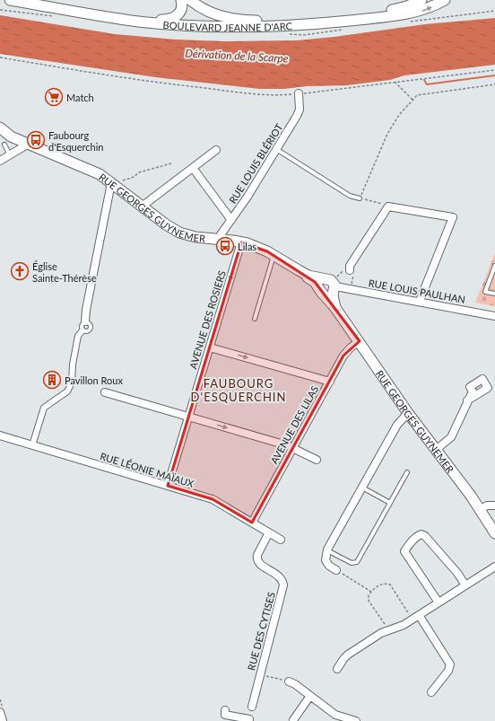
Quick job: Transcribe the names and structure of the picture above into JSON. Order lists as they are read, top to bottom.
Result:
{
  "streets": {
    "main road": ["BOULEVARD JEANNE D'ARC", "RUE GEORGES GUYNEMER"],
    "street": [
      "RUE LOUIS BLÉRIOT",
      "RUE LOUIS PAULHAN",
      "AVENUE DES ROSIERS",
      "AVENUE DES LILAS",
      "RUE LÉONIE MAÏAUX",
      "RUE DES CYTISES"
    ]
  },
  "crossings": [
    ["RUE LOUIS BLÉRIOT", "RUE GEORGES GUYNEMER"],
    ["RUE GEORGES GUYNEMER", "RUE LOUIS PAULHAN"],
    ["RUE GEORGES GUYNEMER", "AVENUE DES ROSIERS"],
    ["RUE GEORGES GUYNEMER", "AVENUE DES LILAS"],
    ["AVENUE DES ROSIERS", "RUE LÉONIE MAÏAUX"],
    ["AVENUE DES LILAS", "RUE LÉONIE MAÏAUX"],
    ["RUE LÉONIE MAÏAUX", "RUE DES CYTISES"]
  ],
  "one_way": ["AVENUE DES ROSIERS"],
  "districts": ["FAUBOURG D'ESQUERCHIN"],
  "water": ["Dérivation de la Scarpe"],
  "places": {
    "supermarket": ["Match"],
    "bus stop": ["Faubourg d'Esquerchin", "Lilas"],
    "church": ["Église Sainte-Thérèse"],
    "building": ["Pavillon Roux"]
  }
}
